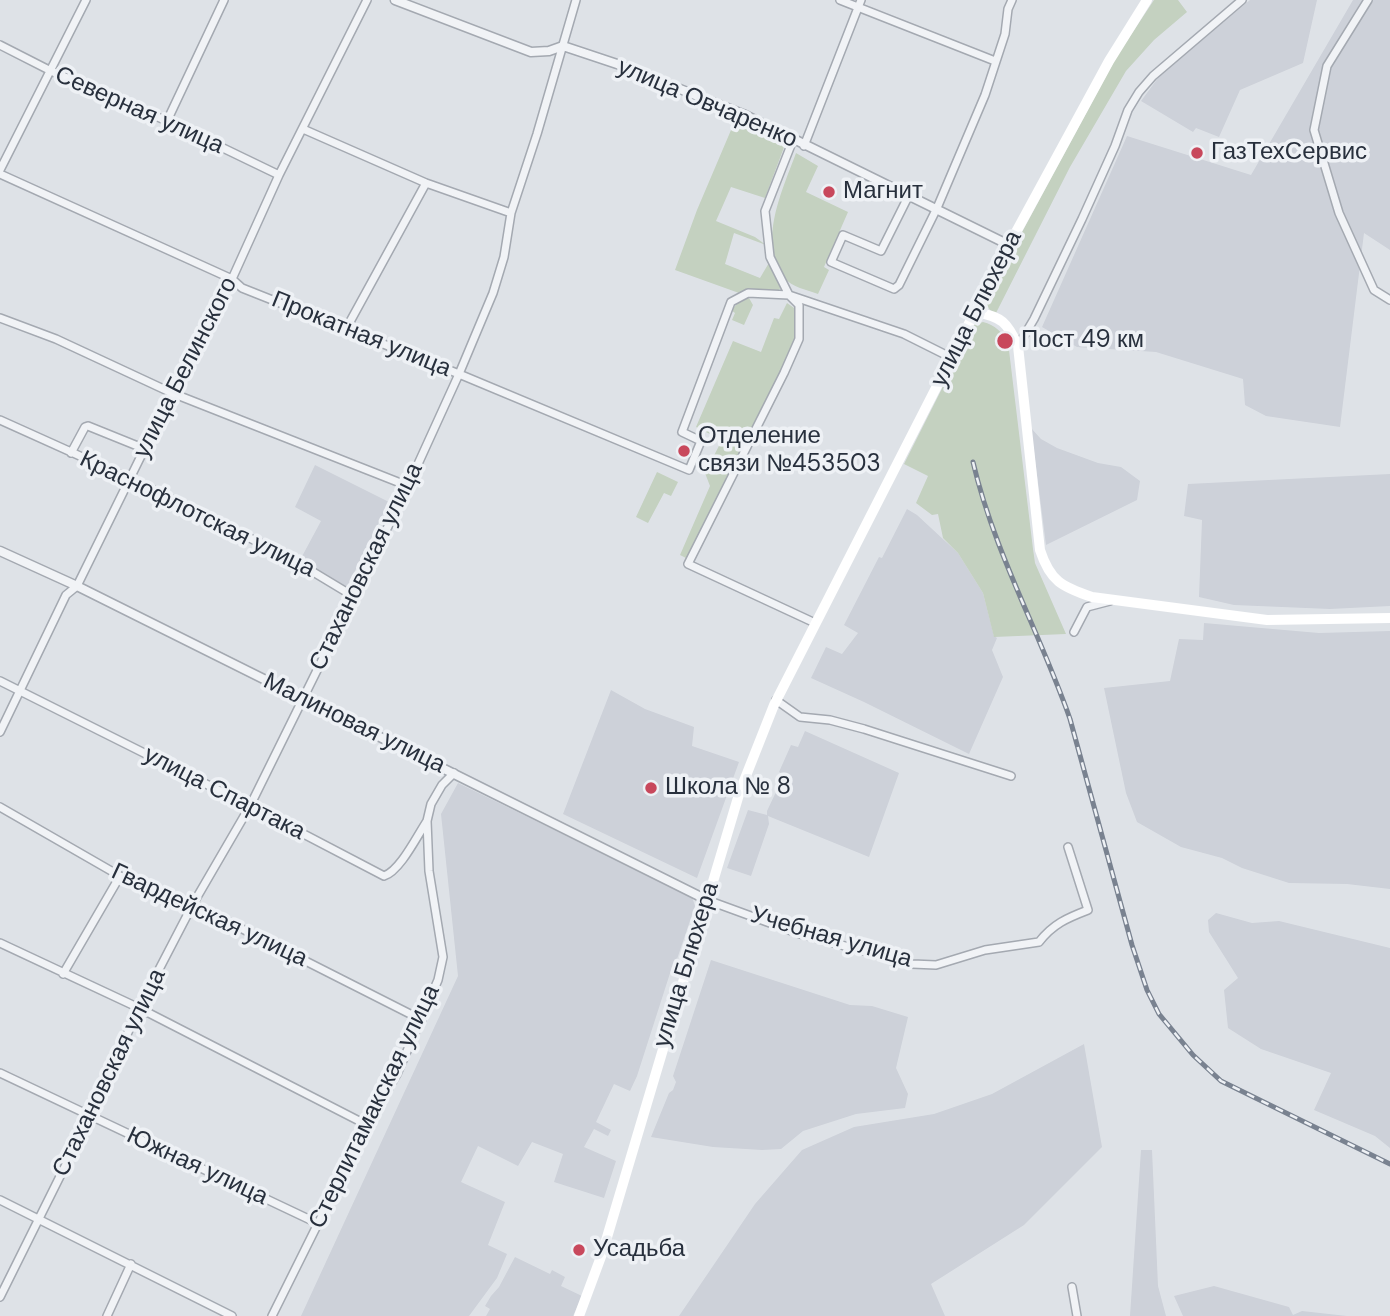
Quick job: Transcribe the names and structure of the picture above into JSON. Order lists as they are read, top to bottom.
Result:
{
  "streets": {
    "main road": ["улица Блюхера"],
    "street": [
      "улица Овчаренко",
      "Северная улица",
      "Прокатная улица",
      "улица Белинского",
      "Краснофлотская улица",
      "Стахановская улица",
      "Малиновая улица",
      "улица Спартака",
      "Гвардейская улица",
      "Учебная улица",
      "Стерлитамакская улица",
      "Южная улица"
    ]
  },
  "crossings": [
    ["улица Овчаренко", "улица Блюхера"],
    ["улица Овчаренко", "Стахановская улица"],
    ["Северная улица", "улица Белинского"],
    ["улица Блюхера", "Малиновая улица"],
    ["улица Блюхера", "Учебная улица"],
    ["Прокатная улица", "улица Белинского"],
    ["Прокатная улица", "Стахановская улица"],
    ["улица Белинского", "Краснофлотская улица"],
    ["улица Белинского", "Малиновая улица"],
    ["улица Белинского", "улица Спартака"],
    ["Краснофлотская улица", "Стахановская улица"],
    ["Стахановская улица", "Малиновая улица"],
    ["Стахановская улица", "улица Спартака"],
    ["Стахановская улица", "Гвардейская улица"],
    ["Стахановская улица", "Южная улица"],
    ["Малиновая улица", "Учебная улица"],
    ["Малиновая улица", "Стерлитамакская улица"],
    ["улица Спартака", "Стерлитамакская улица"],
    ["Гвардейская улица", "Стерлитамакская улица"],
    ["Стерлитамакская улица", "Южная улица"]
  ],
  "places": [
    "ГазТехСервис",
    "Магнит",
    "Пост 49 км",
    "Отделение связи №453503",
    "Школа № 8",
    "Усадьба"
  ]
}
